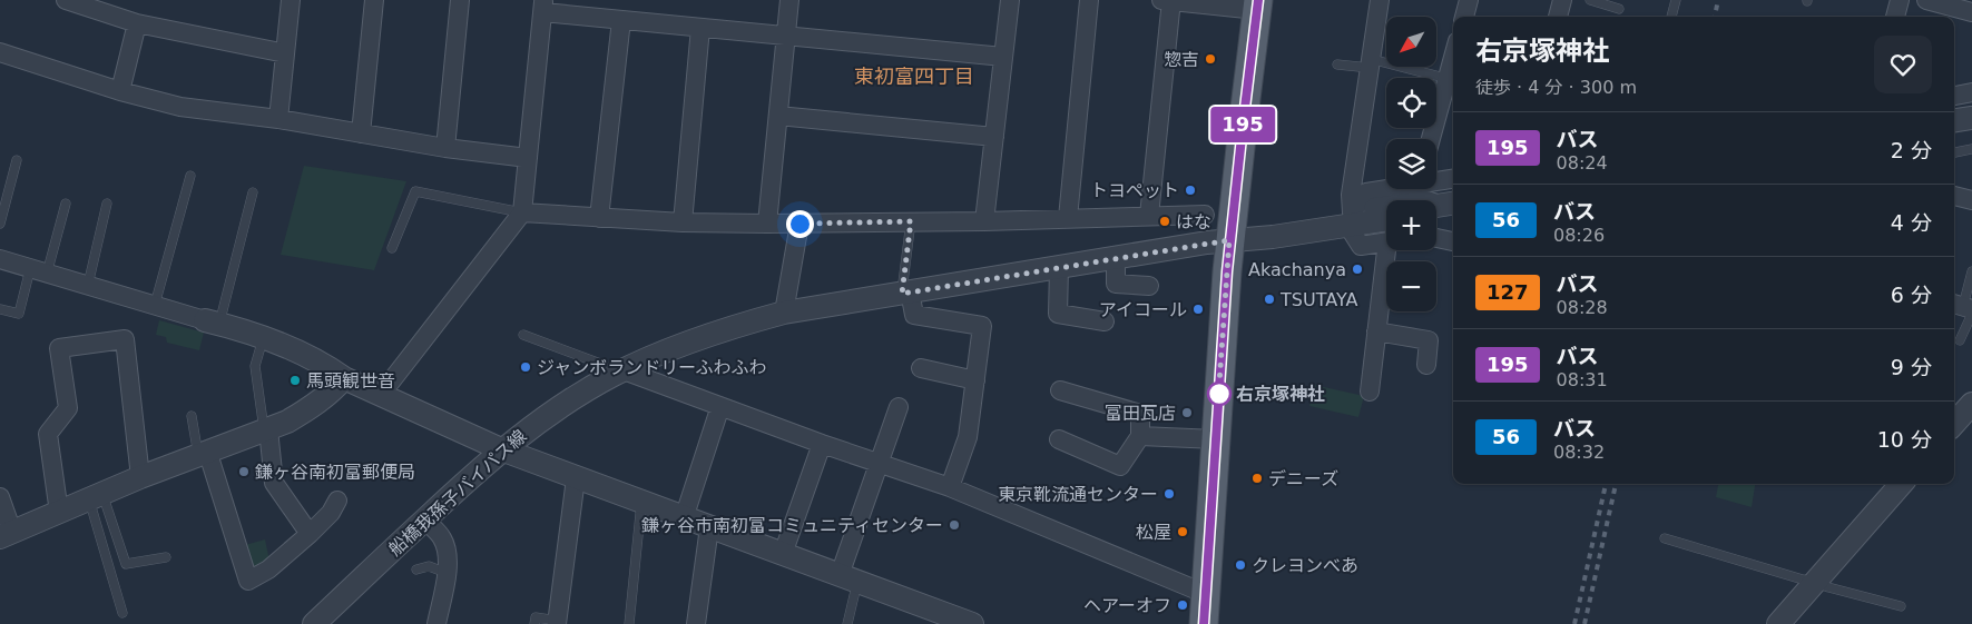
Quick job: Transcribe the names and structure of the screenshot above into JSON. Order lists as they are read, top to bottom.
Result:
{
  "streets": {
    "street": ["船橋我孫子バイパス線"]
  },
  "districts": ["東初富四丁目"],
  "places": [
    "惣吉",
    "トヨペット",
    "はな",
    "Akachanya",
    "TSUTAYA",
    "アイコール",
    "ジャンボランドリーふわふわ",
    "馬頭観世音",
    "右京塚神社",
    "富田瓦店",
    "鎌ヶ谷南初富郵便局",
    "デニーズ",
    "東京靴流通センター",
    "鎌ヶ谷市南初富コミュニティセンター",
    "松屋",
    "クレヨンべあ",
    "ヘアーオフ"
  ],
  "lines": ["bus line 195"],
  "north": "bottom left",
  "page": {
    "on_map": "195",
    "map_buttons": ["+", "−"],
    "heading": ["右京塚神社", "徒歩 · 4 分 · 300 m"],
    "list": [
      {
        "mark": "195",
        "name": "バス",
        "note": "08:24",
        "value": "2 分"
      },
      {
        "mark": "56",
        "name": "バス",
        "note": "08:26",
        "value": "4 分"
      },
      {
        "mark": "127",
        "name": "バス",
        "note": "08:28",
        "value": "6 分"
      },
      {
        "mark": "195",
        "name": "バス",
        "note": "08:31",
        "value": "9 分"
      },
      {
        "mark": "56",
        "name": "バス",
        "note": "08:32",
        "value": "10 分"
      }
    ]
  }
}
